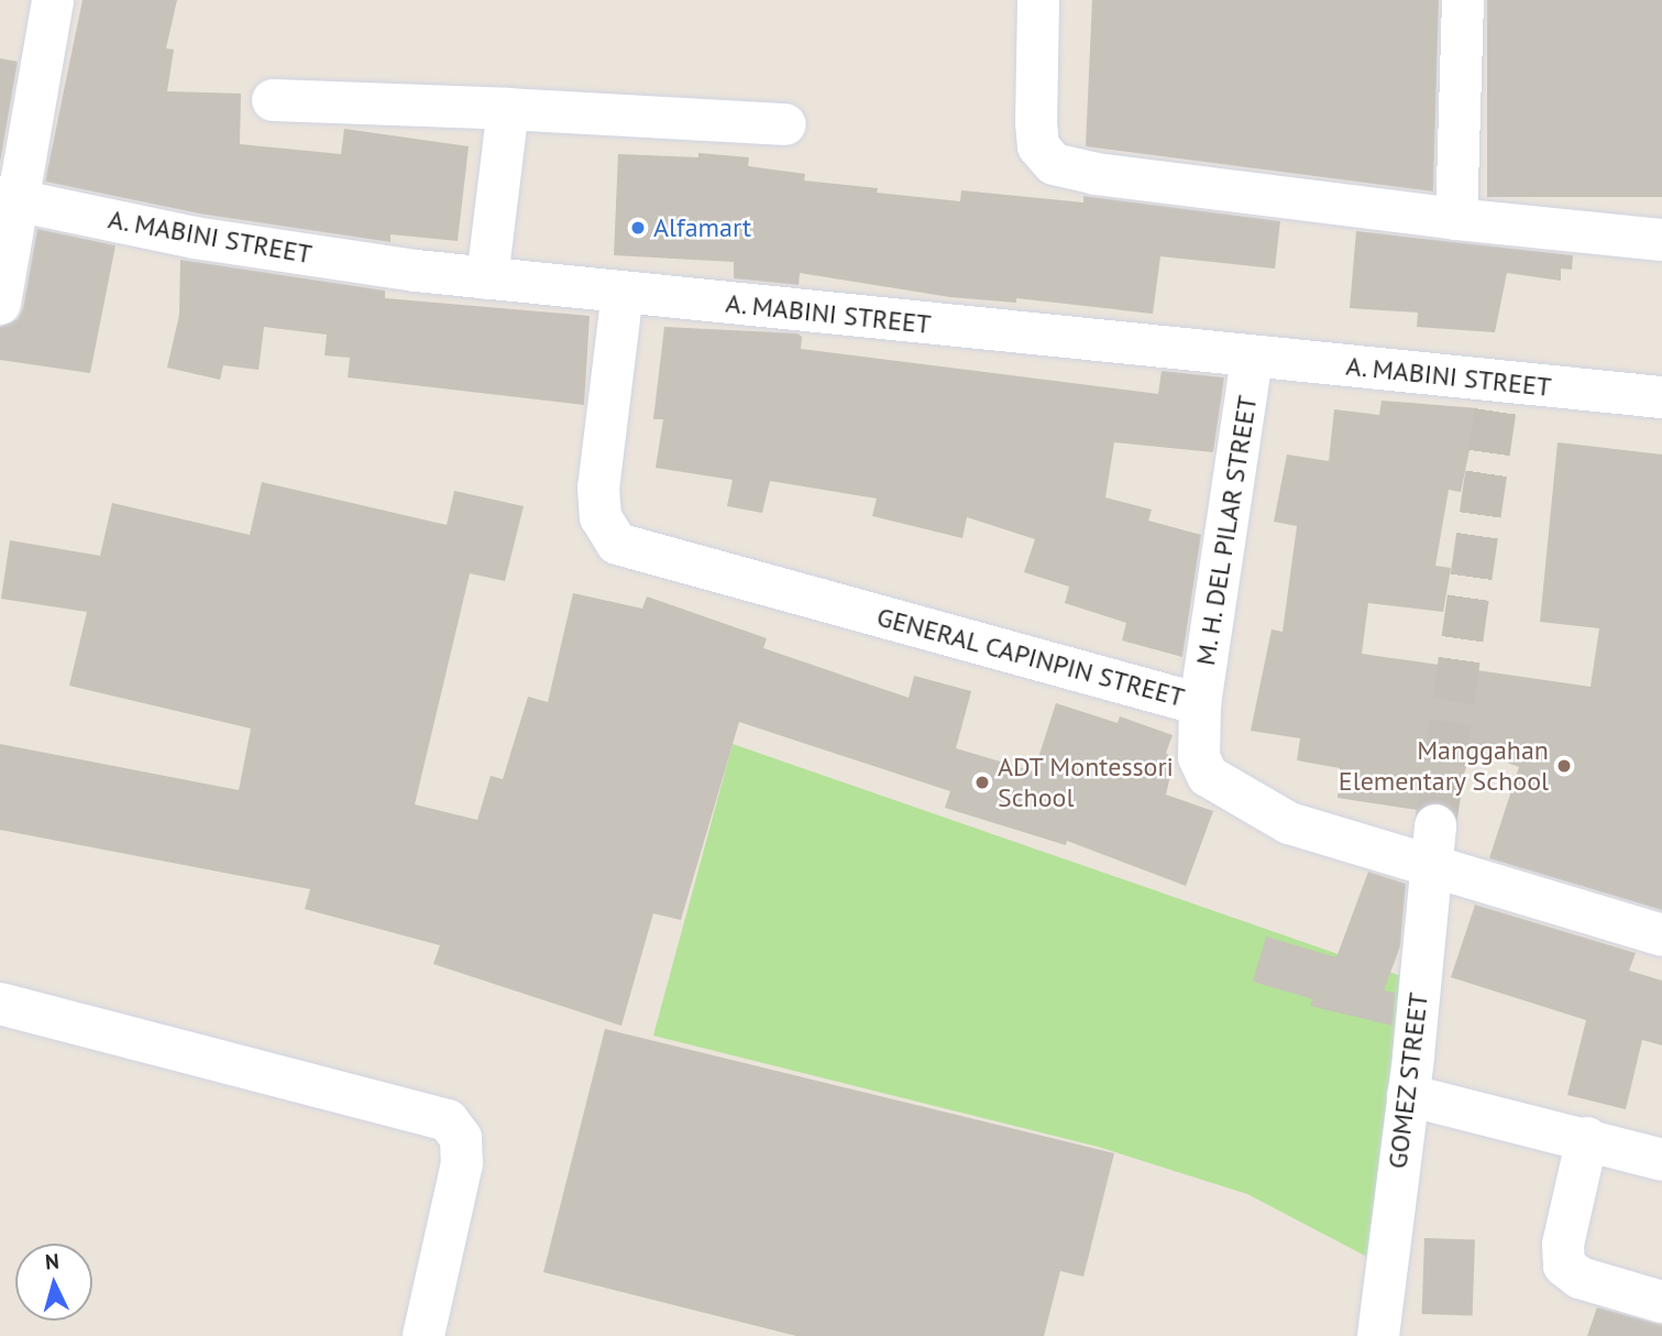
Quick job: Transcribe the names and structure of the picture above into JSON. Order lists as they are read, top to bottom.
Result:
{
  "streets": {
    "street": [
      "A. MABINI STREET",
      "M. H. DEL PILAR STREET",
      "GENERAL CAPINPIN STREET",
      "GOMEZ STREET"
    ]
  },
  "crossings": [
    ["A. MABINI STREET", "M. H. DEL PILAR STREET"],
    ["A. MABINI STREET", "GENERAL CAPINPIN STREET"],
    ["M. H. DEL PILAR STREET", "GENERAL CAPINPIN STREET"],
    ["GENERAL CAPINPIN STREET", "GOMEZ STREET"]
  ],
  "places": ["Alfamart", "Manggahan Elementary School", "ADT Montessori School"],
  "north": "top"
}
